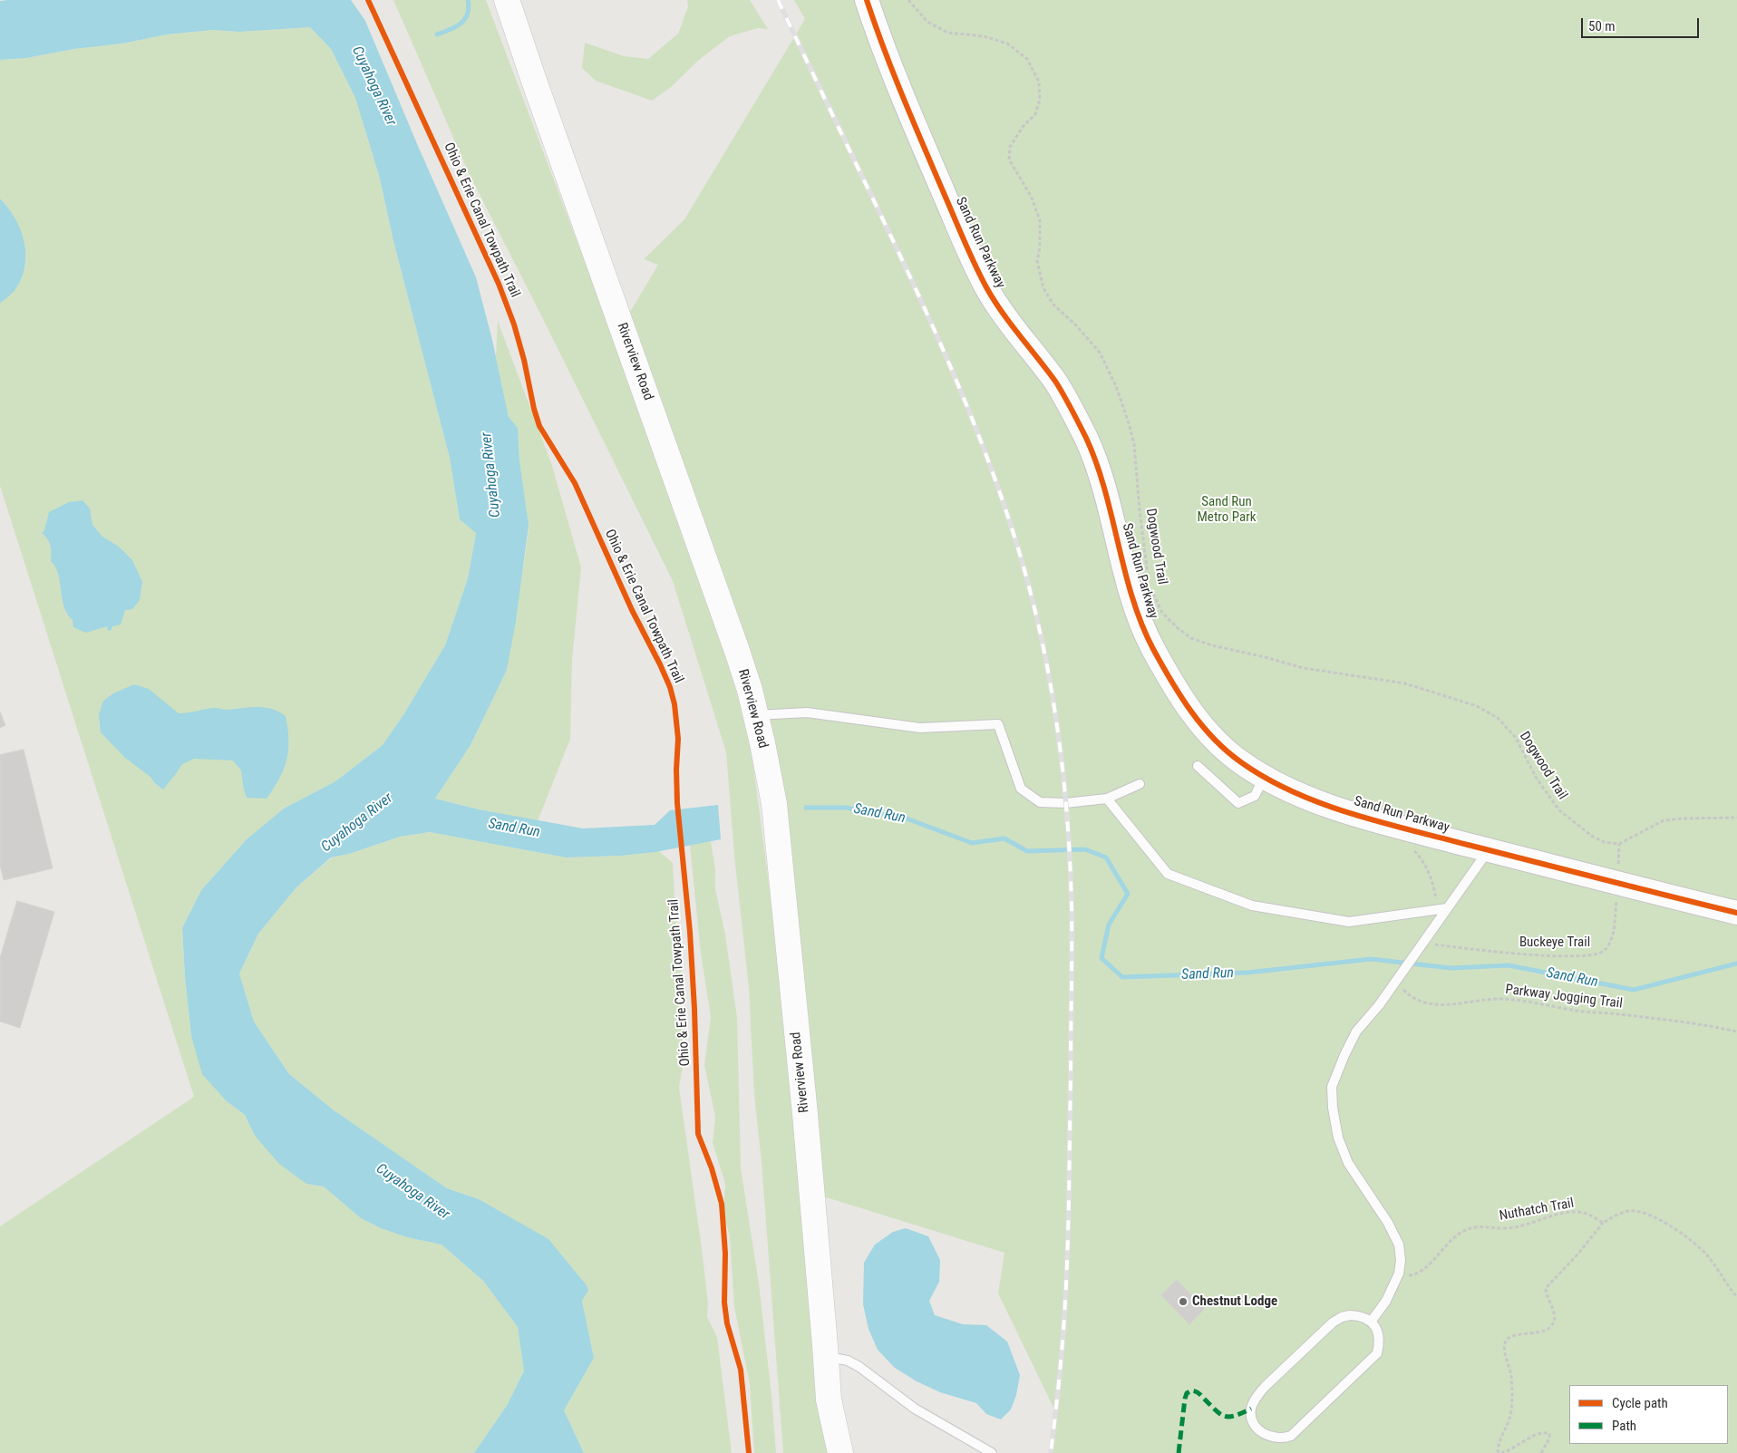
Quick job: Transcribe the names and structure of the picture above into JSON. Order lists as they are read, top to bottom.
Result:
{
  "streets": {
    "main road": ["Riverview Road"],
    "street": ["Sand Run Parkway"],
    "path": [
      "Dogwood Trail",
      "Buckeye Trail",
      "Parkway Jogging Trail",
      "Nuthatch Trail"
    ],
    "cycle path": ["Ohio & Erie Canal Towpath Trail"]
  },
  "crossings": [
    ["Sand Run Parkway", "Buckeye Trail"],
    ["Dogwood Trail", "Buckeye Trail"]
  ],
  "water": ["Cuyahoga River", "Sand Run"],
  "parks": ["Sand Run Metro Park"],
  "places": ["Chestnut Lodge"],
  "legend": ["Cycle path", "Path"],
  "scale_bar": "50 m"
}
